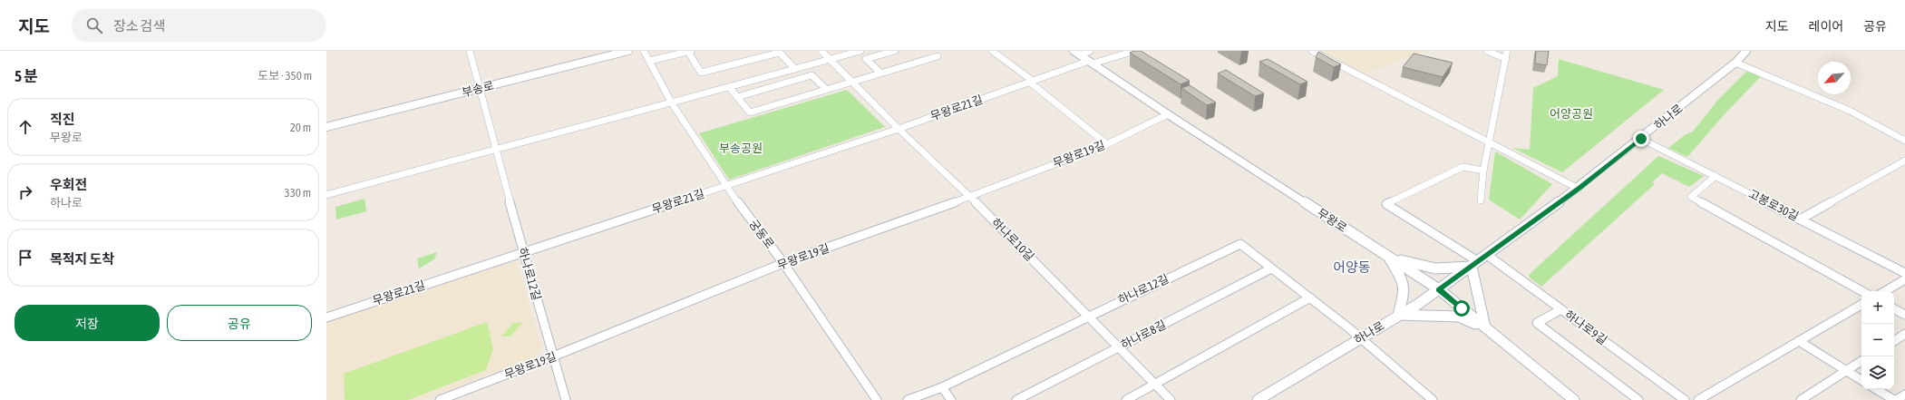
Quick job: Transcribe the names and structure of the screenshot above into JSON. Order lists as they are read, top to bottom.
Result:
{
  "streets": {
    "street": [
      "부송로",
      "무왕로21길",
      "하나로",
      "무왕로19길",
      "고봉로30길",
      "무왕로",
      "궁동로",
      "하나로10길",
      "하나로12길",
      "하나로9길",
      "하나로8길"
    ]
  },
  "crossings": [
    ["부송로", "하나로12길"],
    ["무왕로21길", "무왕로"],
    ["무왕로21길", "궁동로"],
    ["무왕로21길", "하나로10길"],
    ["무왕로21길", "하나로12길"],
    ["하나로", "고봉로30길"],
    ["하나로", "무왕로"],
    ["하나로", "하나로12길"],
    ["하나로", "하나로9길"],
    ["무왕로19길", "무왕로"],
    ["무왕로19길", "궁동로"],
    ["무왕로19길", "하나로10길"],
    ["무왕로19길", "하나로12길"],
    ["하나로10길", "하나로12길"],
    ["하나로10길", "하나로8길"],
    ["하나로12길", "하나로8길"]
  ],
  "districts": ["어양동"],
  "parks": ["어양공원", "부송공원"],
  "north": "bottom left",
  "page": {
    "header": "지도",
    "search": "장소 검색",
    "nav": ["지도", "레이어", "공유"],
    "heading": ["5 분", "도보 · 350 m"],
    "list": [
      ["직진", "무왕로", "20 m"],
      ["우회전", "하나로", "330 m"],
      "목적지 도착"
    ],
    "map_buttons": ["+", "−"],
    "buttons": ["저장", "공유"]
  }
}
